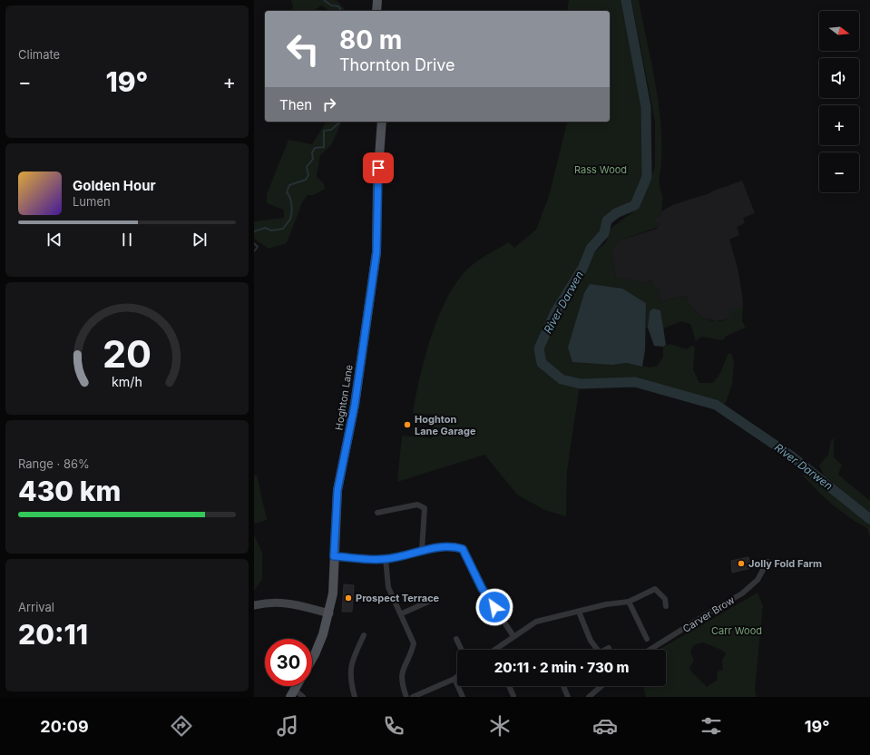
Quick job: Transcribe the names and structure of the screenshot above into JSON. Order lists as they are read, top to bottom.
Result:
{
  "streets": {
    "main road": ["Hoghton Lane"],
    "street": ["Carver Brow"]
  },
  "water": ["River Darwen"],
  "parks": ["Rass Wood", "Carr Wood"],
  "places": ["Hoghton Lane Garage", "Jolly Fold Farm", "Prospect Terrace"],
  "north": "right",
  "page": {
    "tile": [
      "Climate",
      ["Range · 86%", "430 km"],
      ["Arrival", "20:11"]
    ],
    "map_buttons": ["+", "−"],
    "turn": ["80 m", "Thornton Drive"],
    "heat": ["−", "19°", "+"],
    "then": "Then",
    "song": ["Golden Hour", "Lumen"],
    "limit": "30",
    "trip": "20:11 · 2 min · 730 m",
    "tabs": ["20:09", "19°"],
    "gauge": ["20", "km/h"]
  }
}
